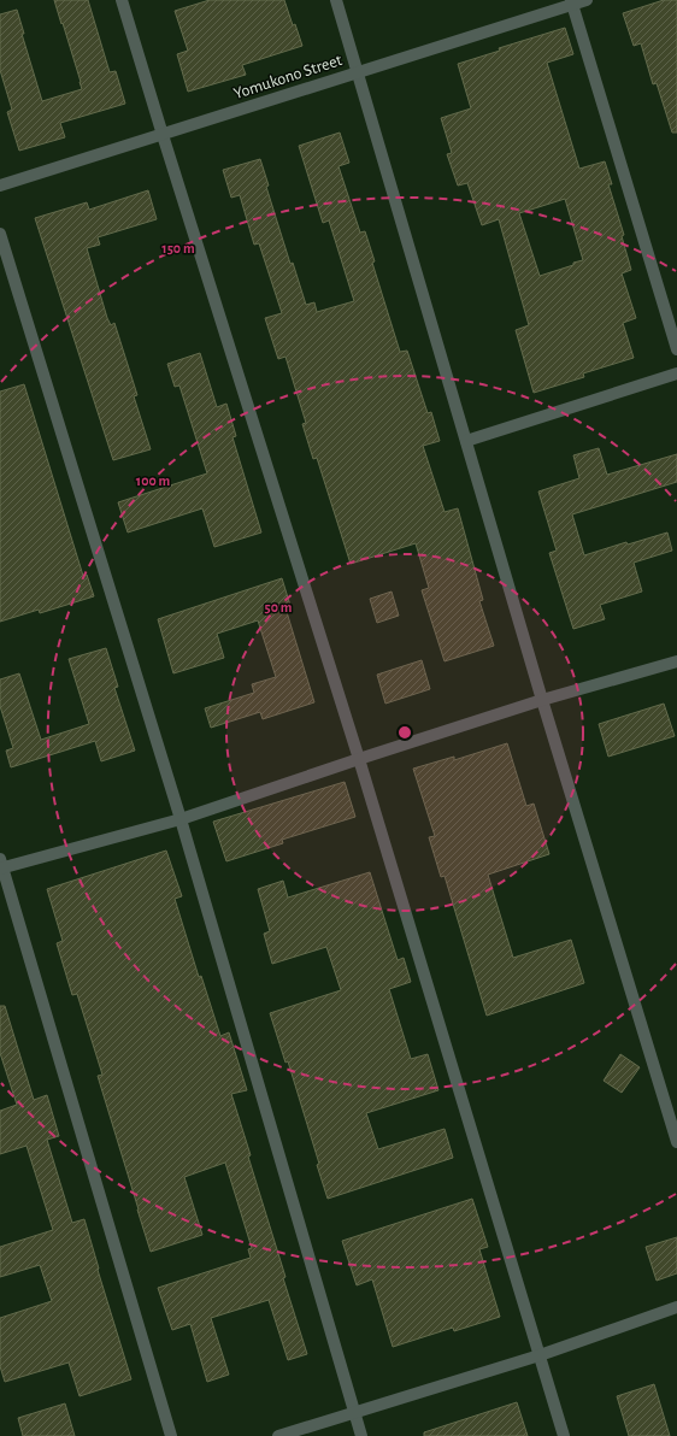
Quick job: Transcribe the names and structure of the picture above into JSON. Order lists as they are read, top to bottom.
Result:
{
  "streets": {
    "street": ["Yomukono Street"]
  },
  "rings": ["150 m", "100 m", "50 m"]
}
